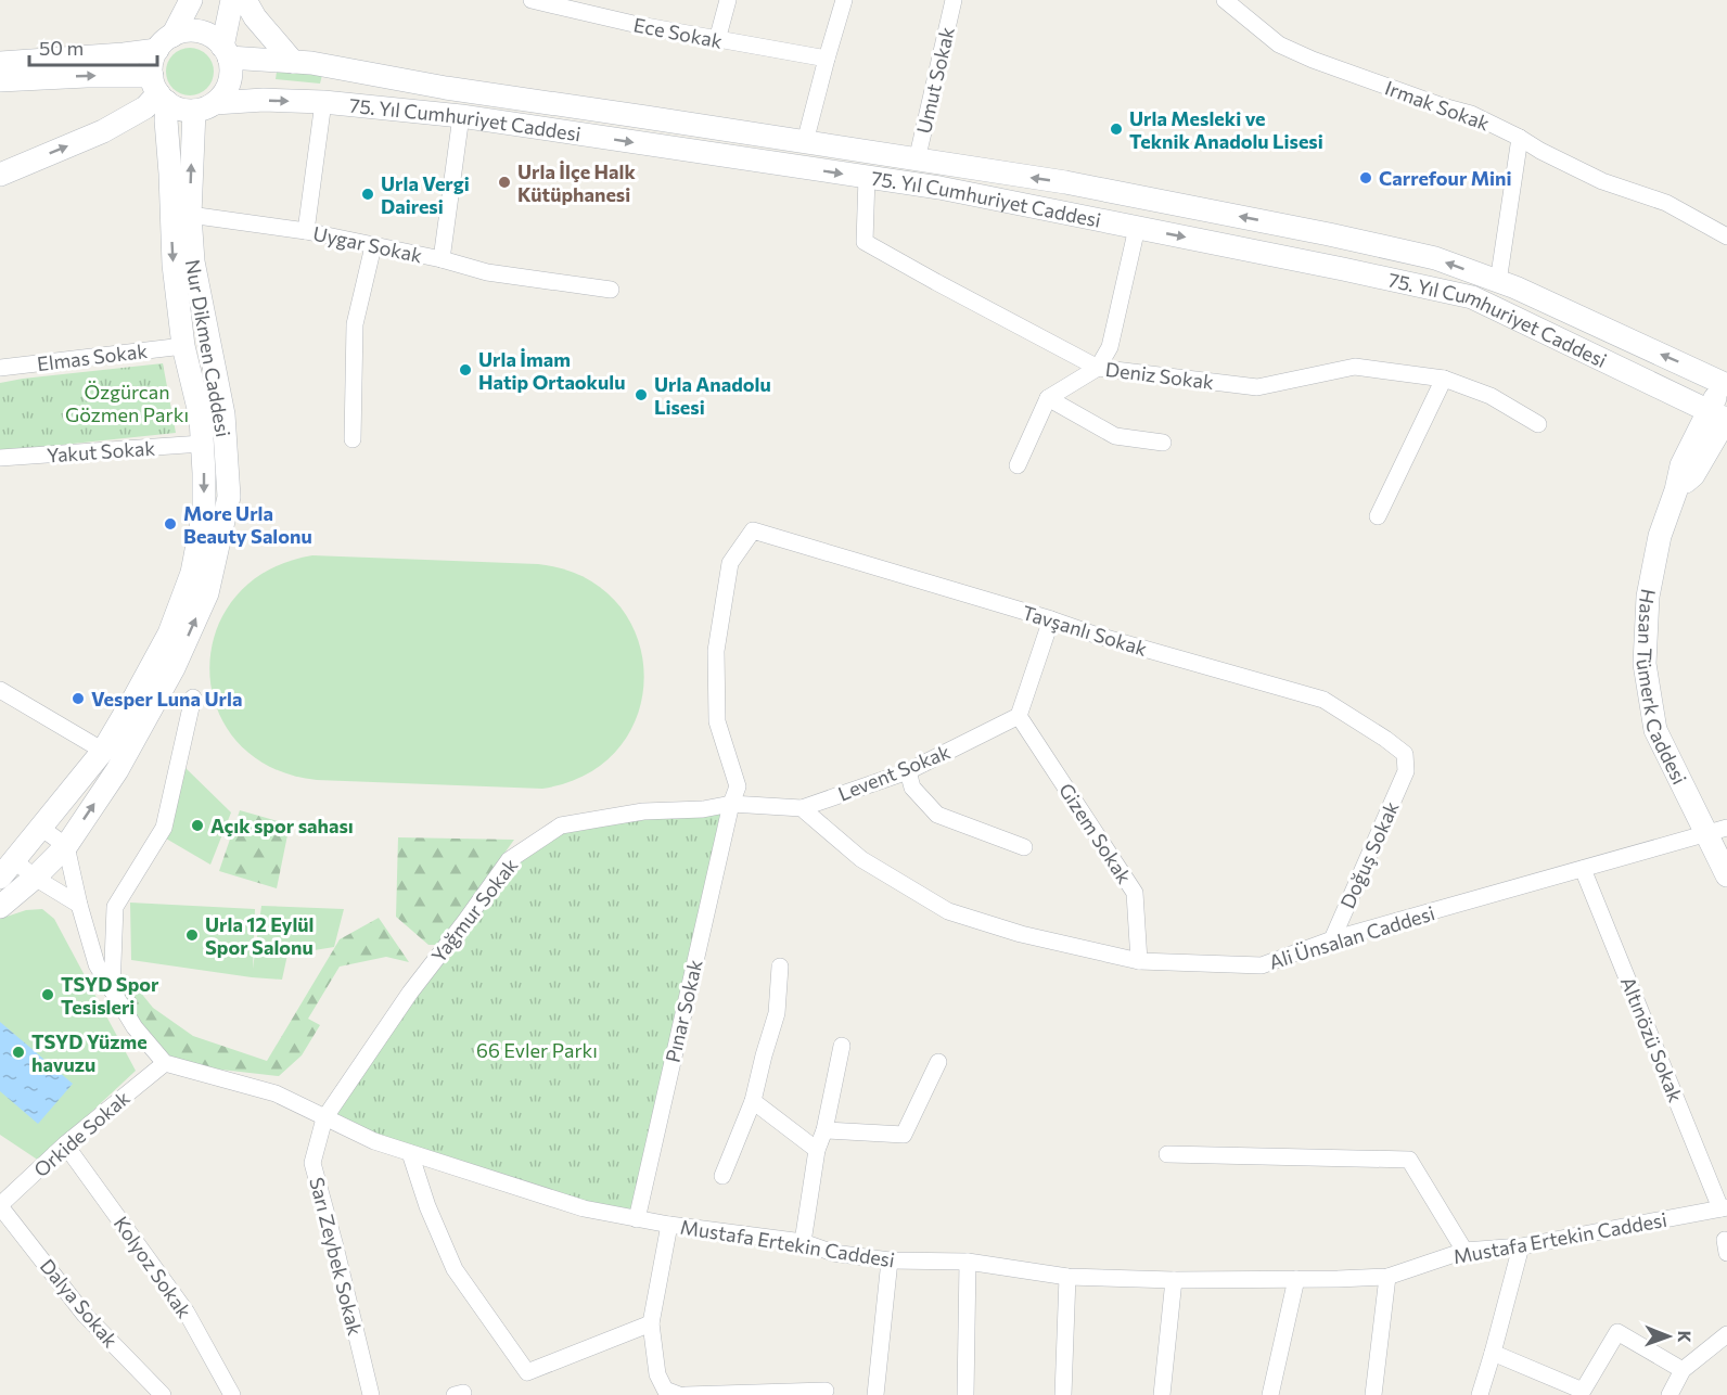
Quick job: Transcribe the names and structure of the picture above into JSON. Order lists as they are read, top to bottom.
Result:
{
  "streets": {
    "street": [
      "Ece Sokak",
      "Umut Sokak",
      "Irmak Sokak",
      "75. Yıl Cumhuriyet Caddesi",
      "Uygar Sokak",
      "Nur Dikmen Caddesi",
      "Elmas Sokak",
      "Deniz Sokak",
      "Yakut Sokak",
      "Tavşanlı Sokak",
      "Hasan Tümerk Caddesi",
      "Levent Sokak",
      "Gizem Sokak",
      "Doğuş Sokak",
      "Yağmur Sokak",
      "Ali Ünsalan Caddesi",
      "Pınar Sokak",
      "Altınözü Sokak",
      "Orkide Sokak",
      "Mustafa Ertekin Caddesi",
      "Sarı Zeybek Sokak",
      "Kolyoz Sokak",
      "Dalya Sokak"
    ]
  },
  "crossings": [
    ["Umut Sokak", "75. Yıl Cumhuriyet Caddesi"],
    ["75. Yıl Cumhuriyet Caddesi", "Uygar Sokak"],
    ["75. Yıl Cumhuriyet Caddesi", "Nur Dikmen Caddesi"],
    ["75. Yıl Cumhuriyet Caddesi", "Deniz Sokak"],
    ["75. Yıl Cumhuriyet Caddesi", "Hasan Tümerk Caddesi"],
    ["Uygar Sokak", "Nur Dikmen Caddesi"],
    ["Nur Dikmen Caddesi", "Elmas Sokak"],
    ["Nur Dikmen Caddesi", "Yakut Sokak"],
    ["Tavşanlı Sokak", "Doğuş Sokak"],
    ["Tavşanlı Sokak", "Pınar Sokak"],
    ["Hasan Tümerk Caddesi", "Ali Ünsalan Caddesi"],
    ["Levent Sokak", "Gizem Sokak"],
    ["Levent Sokak", "Ali Ünsalan Caddesi"],
    ["Gizem Sokak", "Ali Ünsalan Caddesi"],
    ["Doğuş Sokak", "Ali Ünsalan Caddesi"],
    ["Yağmur Sokak", "Pınar Sokak"],
    ["Yağmur Sokak", "Mustafa Ertekin Caddesi"],
    ["Yağmur Sokak", "Sarı Zeybek Sokak"],
    ["Ali Ünsalan Caddesi", "Altınözü Sokak"],
    ["Pınar Sokak", "Mustafa Ertekin Caddesi"],
    ["Altınözü Sokak", "Mustafa Ertekin Caddesi"],
    ["Orkide Sokak", "Mustafa Ertekin Caddesi"],
    ["Orkide Sokak", "Kolyoz Sokak"],
    ["Orkide Sokak", "Dalya Sokak"],
    ["Mustafa Ertekin Caddesi", "Sarı Zeybek Sokak"]
  ],
  "parks": ["Özgürcan Gözmen Parkı", "66 Evler Parkı"],
  "places": [
    "Urla Mesleki ve Teknik Anadolu Lisesi",
    "Carrefour Mini",
    "Urla İlçe Halk Kütüphanesi",
    "Urla Vergi Dairesi",
    "Urla İmam Hatip Ortaokulu",
    "Urla Anadolu Lisesi",
    "More Urla Beauty Salonu",
    "Vesper Luna Urla",
    "Açık spor sahası",
    "Urla 12 Eylül Spor Salonu",
    "TSYD Spor Tesisleri",
    "TSYD Yüzme havuzu"
  ],
  "scale_bar": "50 m",
  "north": "right"
}
